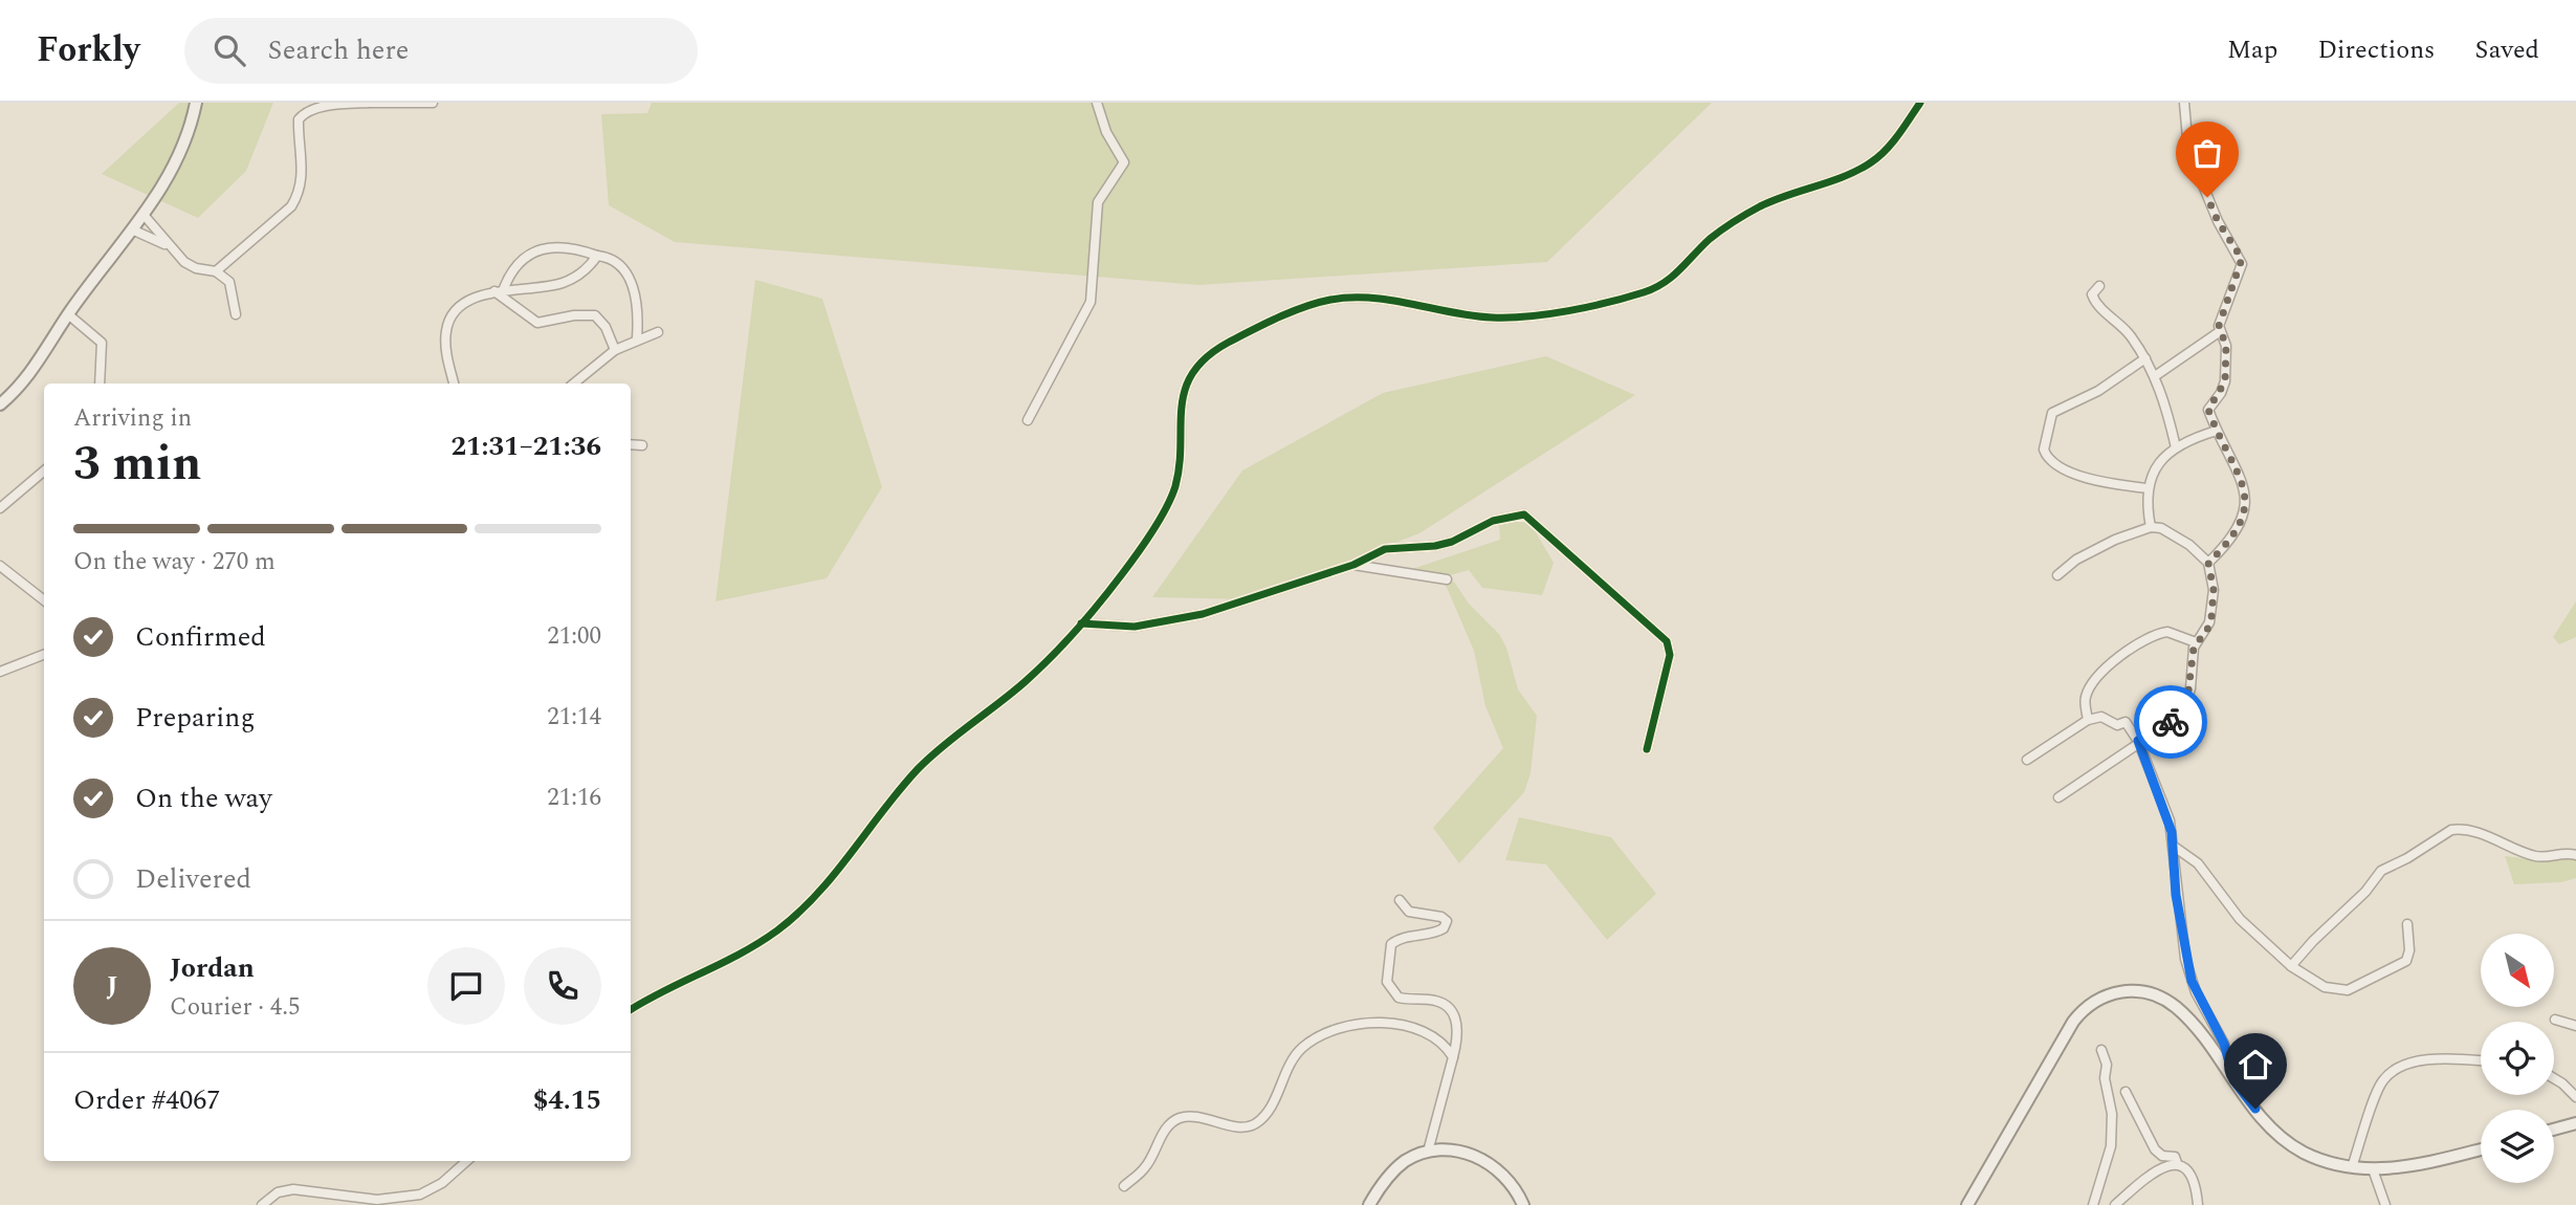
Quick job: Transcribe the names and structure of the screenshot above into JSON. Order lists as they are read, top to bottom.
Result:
{
  "north": "bottom right",
  "page": {
    "header": "Forkly",
    "search": "Search here",
    "nav": ["Map", "Directions", "Saved"],
    "heading": ["3 min", "Arriving in", "21:31–21:36"],
    "panel": [
      "Jordan",
      "Courier · 4.5",
      "Order #4067",
      "$4.15"
    ],
    "bar": "On the way · 270 m",
    "list": [
      ["Confirmed", "21:00"],
      ["Preparing", "21:14"],
      ["On the way", "21:16"],
      "Delivered"
    ],
    "round": "J"
  }
}
